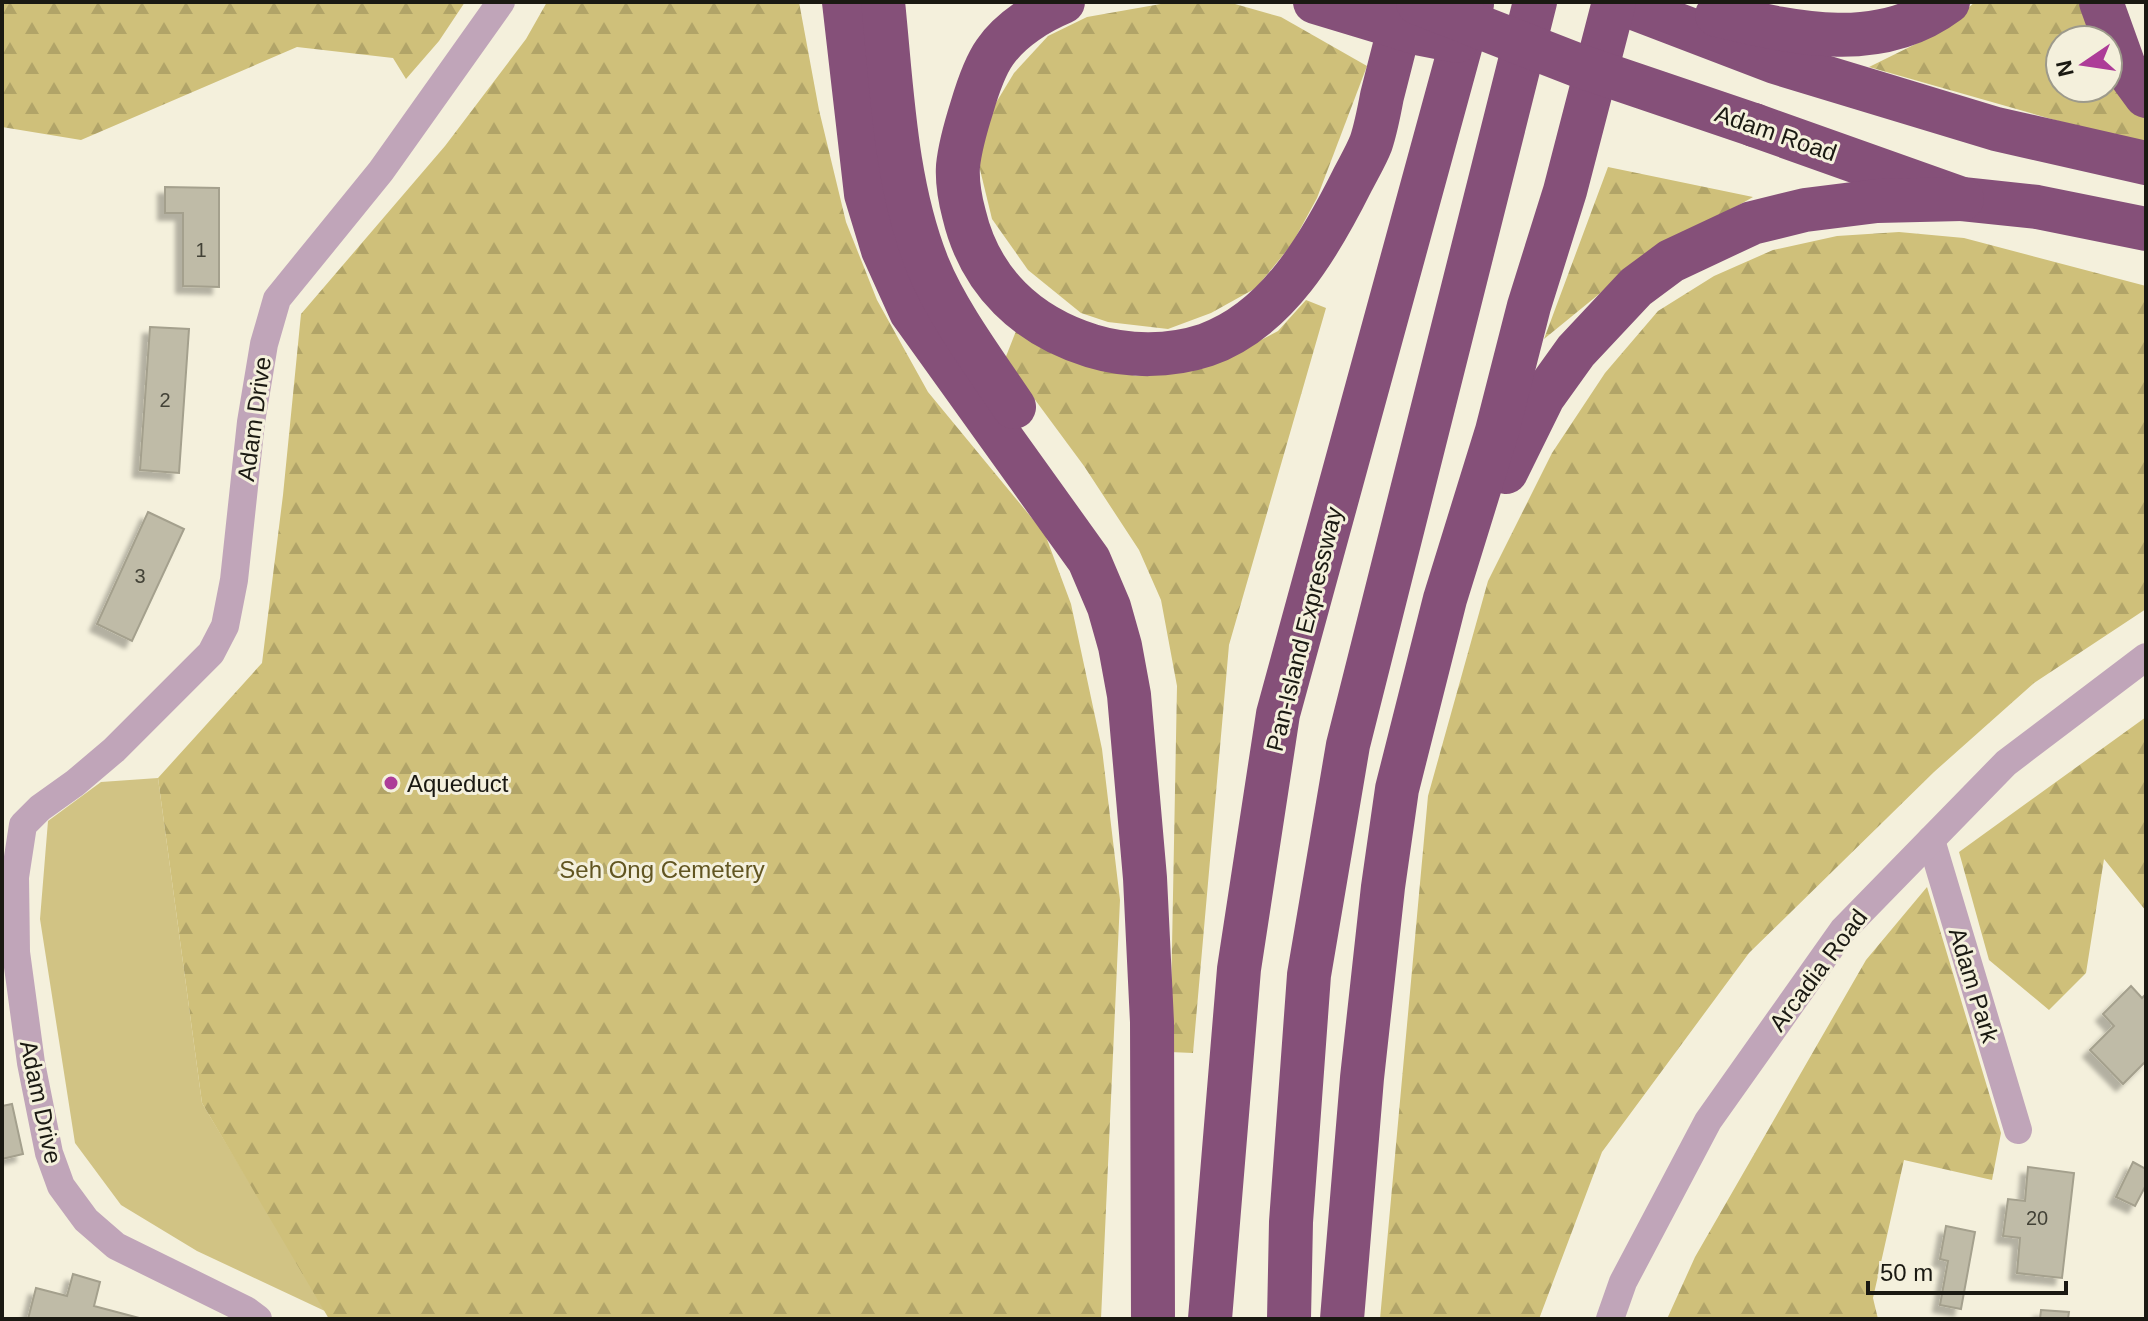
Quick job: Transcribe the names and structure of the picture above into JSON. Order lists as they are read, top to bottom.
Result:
{
  "streets": {
    "highway": ["Adam Road", "Pan-Island Expressway"],
    "street": ["Adam Drive", "Arcadia Road", "Adam Park"]
  },
  "crossings": [
    ["Arcadia Road", "Adam Park"]
  ],
  "parks": ["Seh Ong Cemetery"],
  "places": ["Aqueduct"],
  "house_numbers": [
    "1",
    "2",
    "3",
    "20"
  ],
  "scale_bar": "50 m",
  "north": "left"
}
